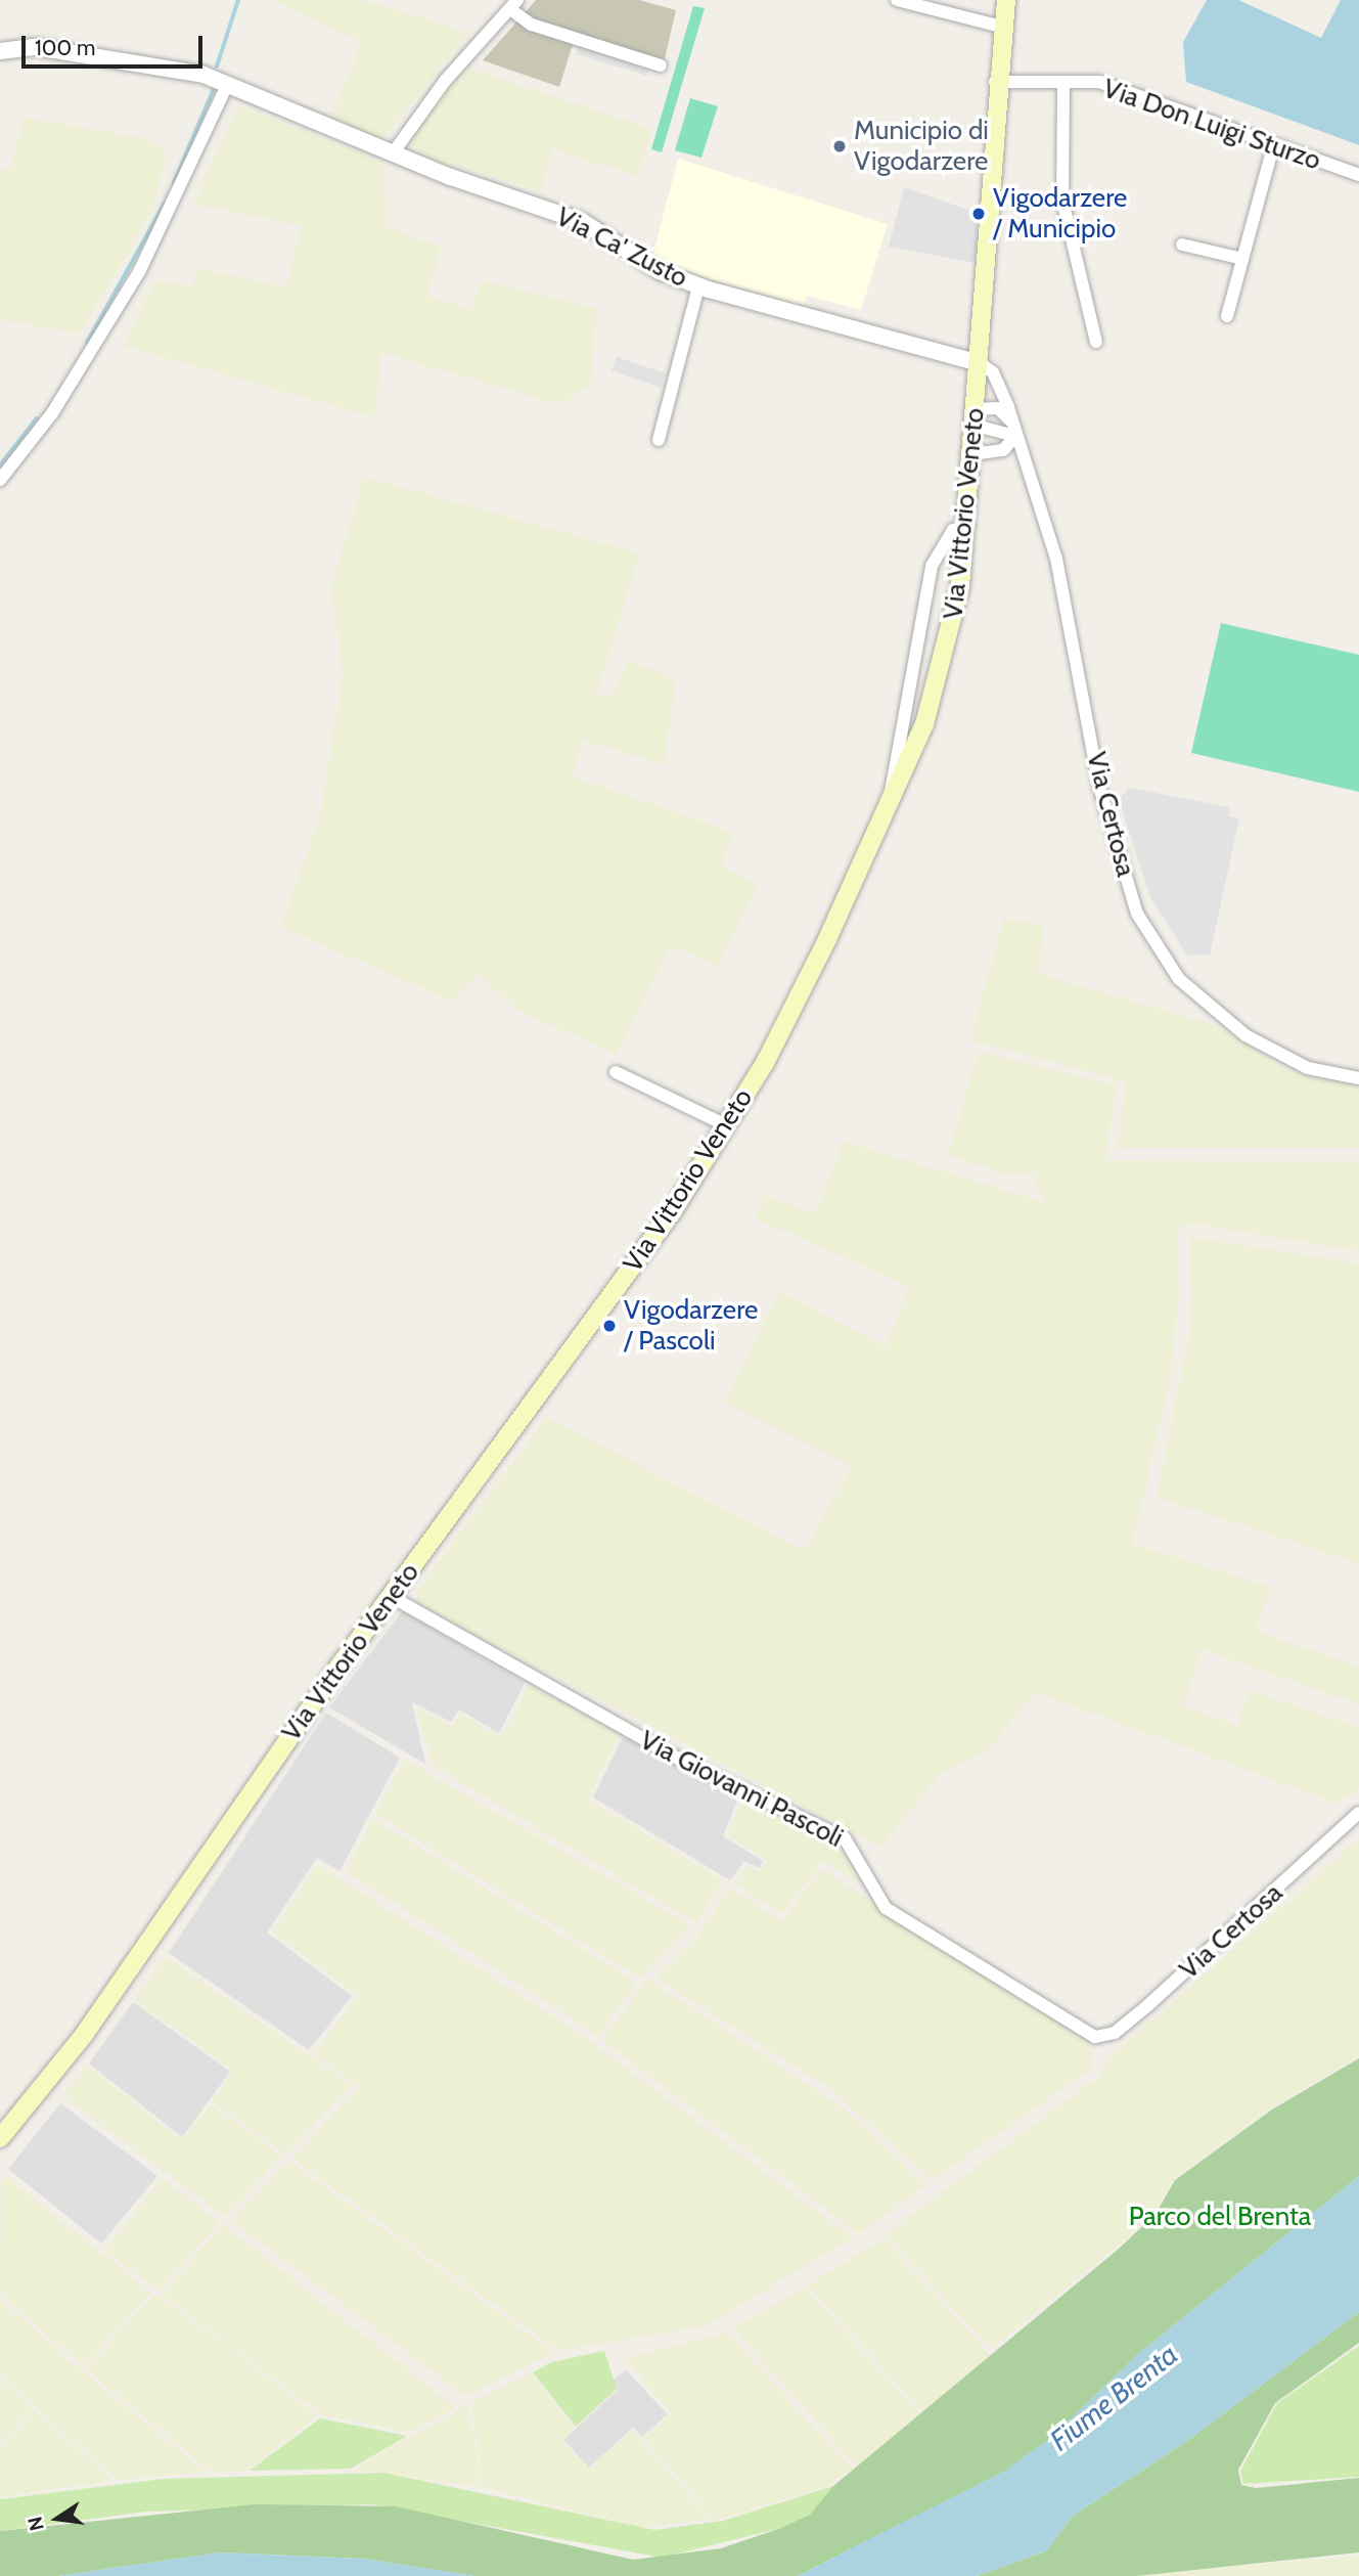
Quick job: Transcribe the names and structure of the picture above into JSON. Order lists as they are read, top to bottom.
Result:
{
  "streets": {
    "main road": ["Via Vittorio Veneto"],
    "street": [
      "Via Don Luigi Sturzo",
      "Via Ca' Zusto",
      "Via Certosa",
      "Via Giovanni Pascoli"
    ]
  },
  "crossings": [
    ["Via Don Luigi Sturzo", "Via Vittorio Veneto"],
    ["Via Ca' Zusto", "Via Vittorio Veneto"],
    ["Via Ca' Zusto", "Via Certosa"],
    ["Via Vittorio Veneto", "Via Certosa"],
    ["Via Vittorio Veneto", "Via Giovanni Pascoli"],
    ["Via Certosa", "Via Giovanni Pascoli"]
  ],
  "water": ["Fiume Brenta"],
  "parks": ["Parco del Brenta"],
  "places": ["Municipio di Vigodarzere", "Vigodarzere / Municipio", "Vigodarzere / Pascoli"],
  "scale_bar": "100 m",
  "north": "left"
}
